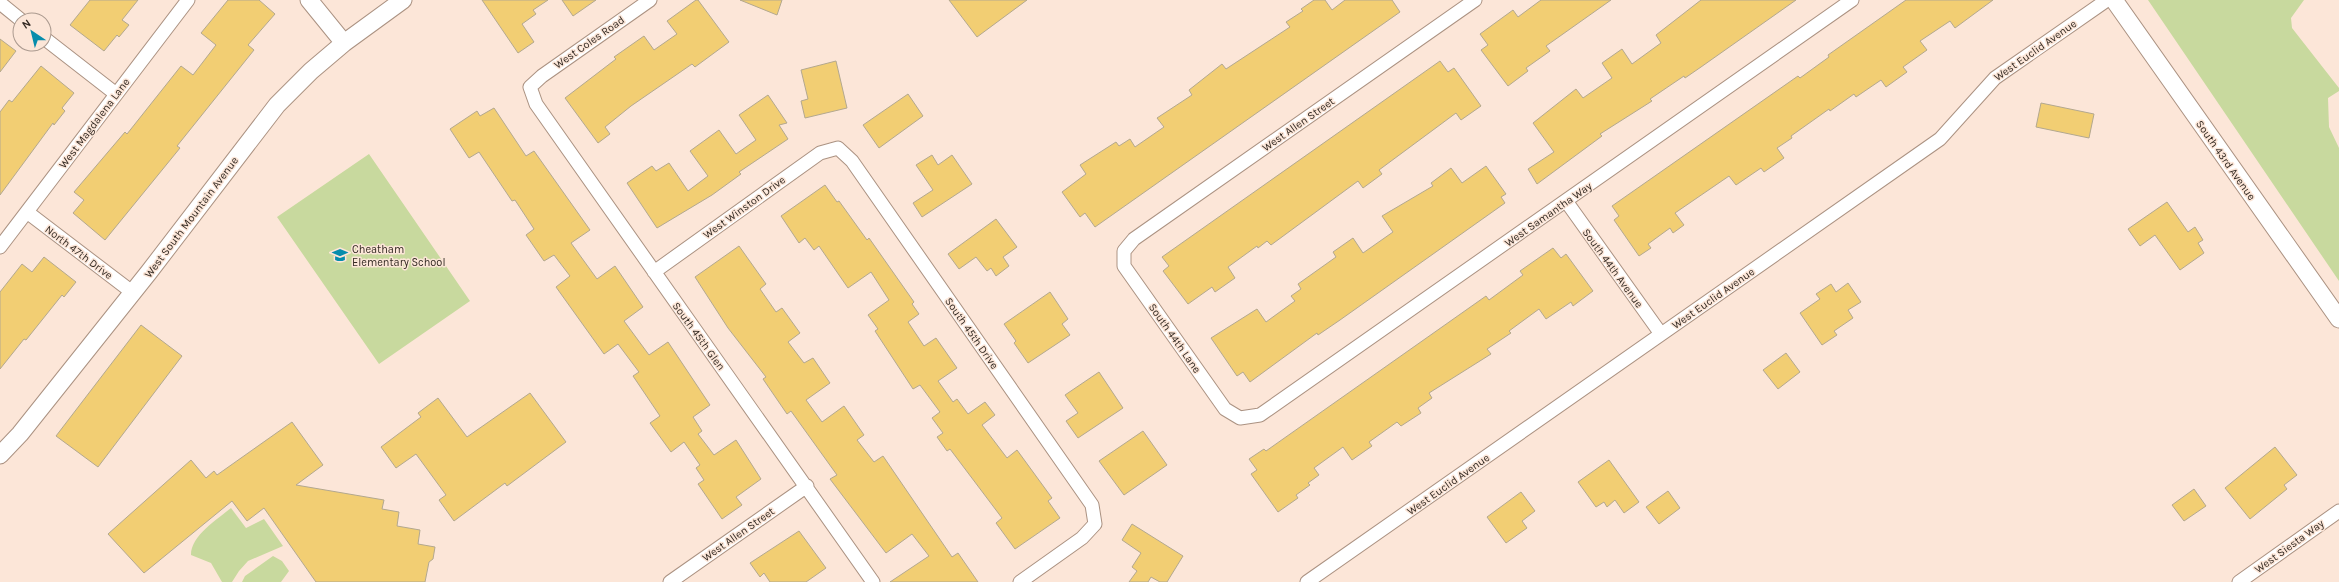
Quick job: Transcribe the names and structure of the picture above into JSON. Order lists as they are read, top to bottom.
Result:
{
  "streets": {
    "street": [
      "West Coles Road",
      "West Euclid Avenue",
      "West Magdalena Lane",
      "West Allen Street",
      "South 43rd Avenue",
      "West Winston Drive",
      "West Samantha Way",
      "West South Mountain Avenue",
      "North 47th Drive",
      "South 44th Avenue",
      "South 45th Drive",
      "South 45th Glen",
      "South 44th Lane",
      "West Siesta Way"
    ]
  },
  "crossings": [
    ["West Coles Road", "South 45th Glen"],
    ["West Euclid Avenue", "South 44th Avenue"],
    ["West Magdalena Lane", "North 47th Drive"],
    ["West Allen Street", "South 45th Glen"],
    ["West Allen Street", "South 44th Lane"],
    ["West Winston Drive", "South 45th Drive"],
    ["West Winston Drive", "South 45th Glen"],
    ["West Samantha Way", "South 44th Avenue"],
    ["West Samantha Way", "South 44th Lane"],
    ["West South Mountain Avenue", "North 47th Drive"]
  ],
  "places": {
    "school or university": ["Cheatham Elementary School"]
  },
  "north": "top left"
}
